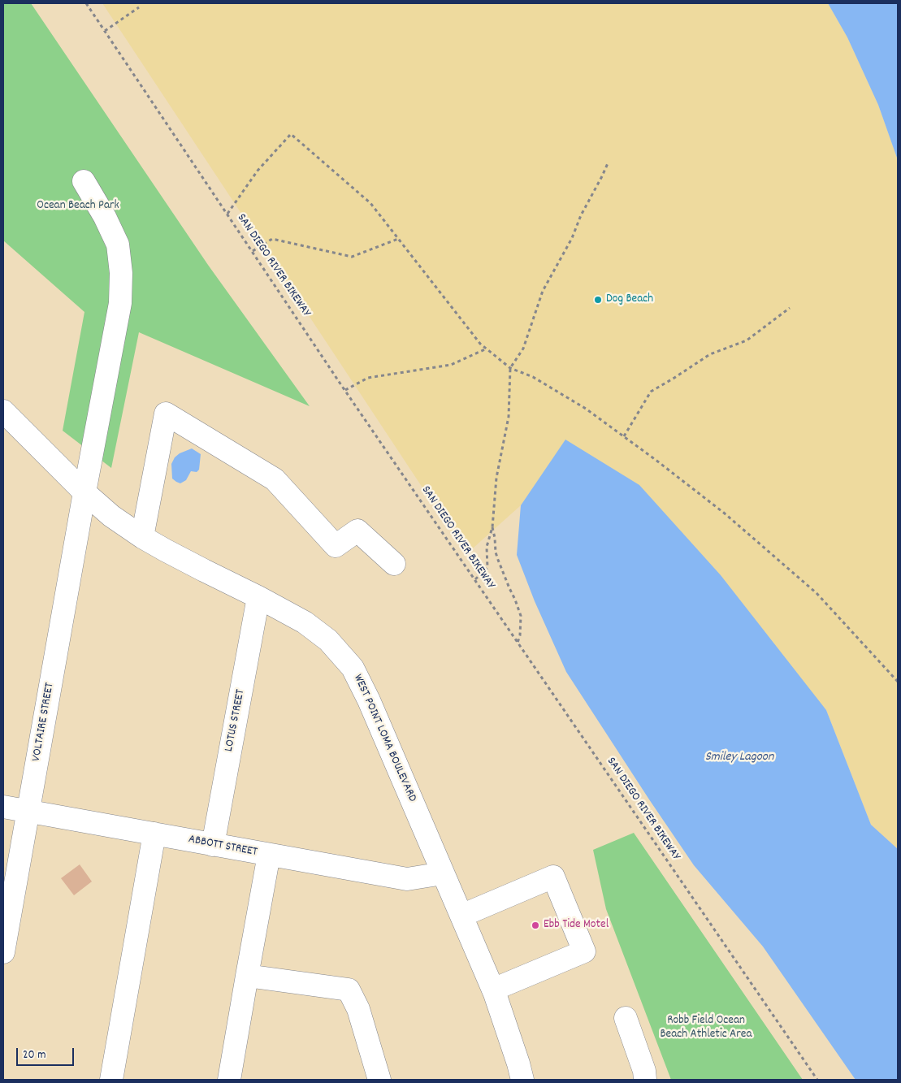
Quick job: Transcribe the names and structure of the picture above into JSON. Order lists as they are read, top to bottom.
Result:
{
  "streets": {
    "street": [
      "LOTUS STREET",
      "VOLTAIRE STREET",
      "WEST POINT LOMA BOULEVARD",
      "ABBOTT STREET"
    ],
    "path": ["SAN DIEGO RIVER BIKEWAY"]
  },
  "crossings": [
    ["LOTUS STREET", "WEST POINT LOMA BOULEVARD"],
    ["LOTUS STREET", "ABBOTT STREET"],
    ["VOLTAIRE STREET", "WEST POINT LOMA BOULEVARD"],
    ["VOLTAIRE STREET", "ABBOTT STREET"],
    ["WEST POINT LOMA BOULEVARD", "ABBOTT STREET"]
  ],
  "water": ["Smiley Lagoon"],
  "parks": ["Ocean Beach Park", "Robb Field Ocean Beach Athletic Area"],
  "places": ["Dog Beach", "Ebb Tide Motel"],
  "scale_bar": "20 m"
}
